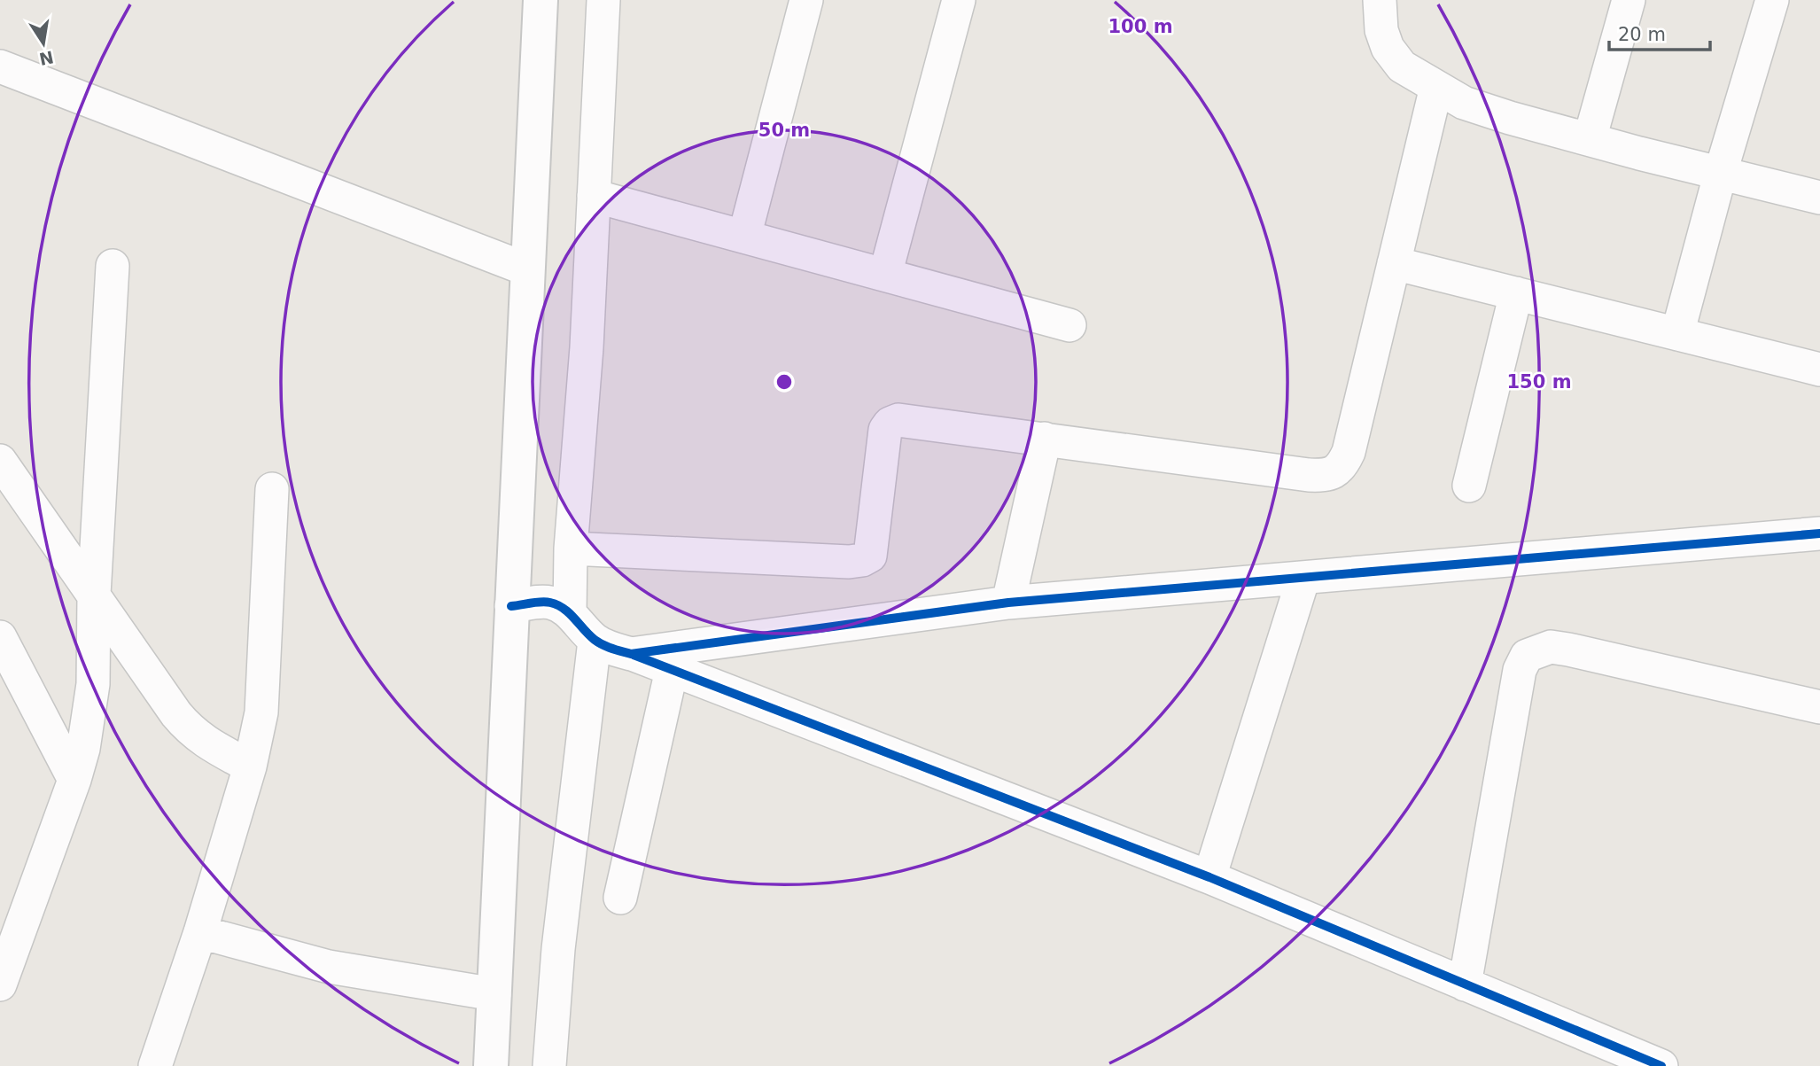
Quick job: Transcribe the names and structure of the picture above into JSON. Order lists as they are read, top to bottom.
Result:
{
  "scale_bar": "20 m",
  "north": "bottom",
  "rings": ["100 m", "50 m", "150 m"]
}
